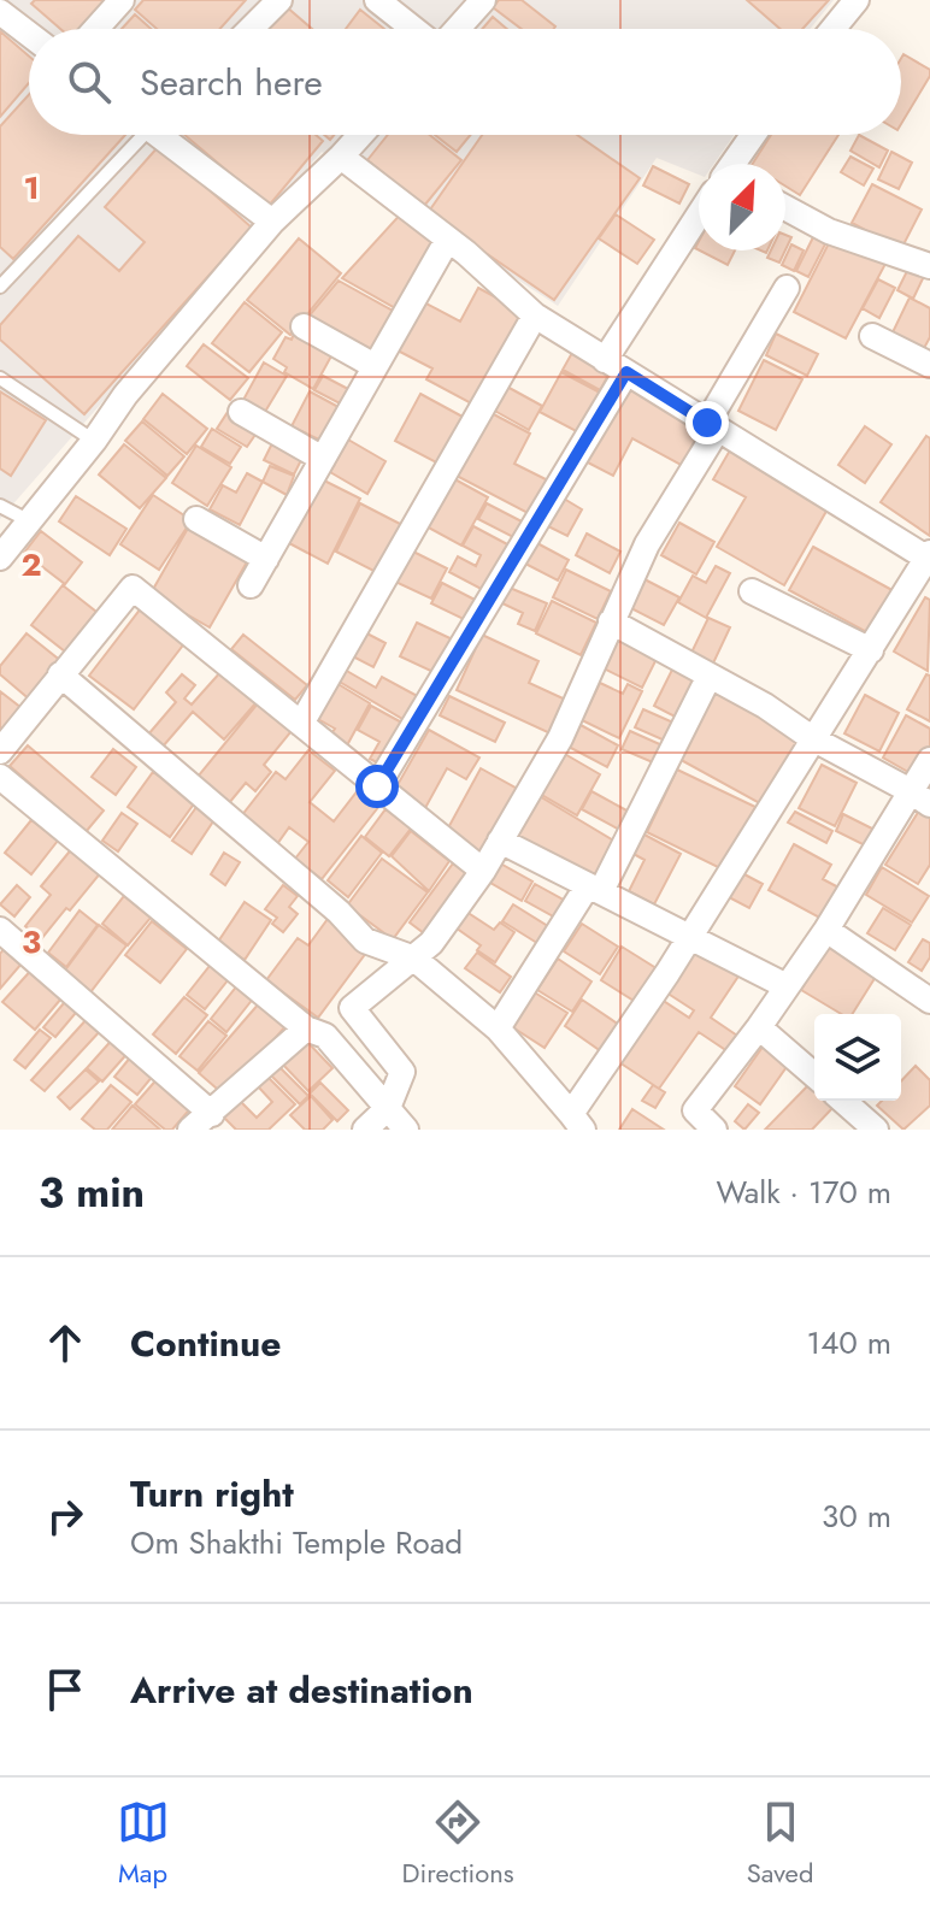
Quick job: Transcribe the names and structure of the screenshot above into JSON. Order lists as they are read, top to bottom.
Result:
{
  "north": "top right",
  "page": {
    "search": "Search here",
    "heading": ["3 min", "Walk · 170 m"],
    "list": [
      ["Continue", "140 m"],
      ["Turn right", "Om Shakthi Temple Road", "30 m"],
      "Arrive at destination"
    ],
    "nav": ["Map", "Directions", "Saved"]
  },
  "grid": {
    "rows": ["1", "2", "3"]
  }
}
